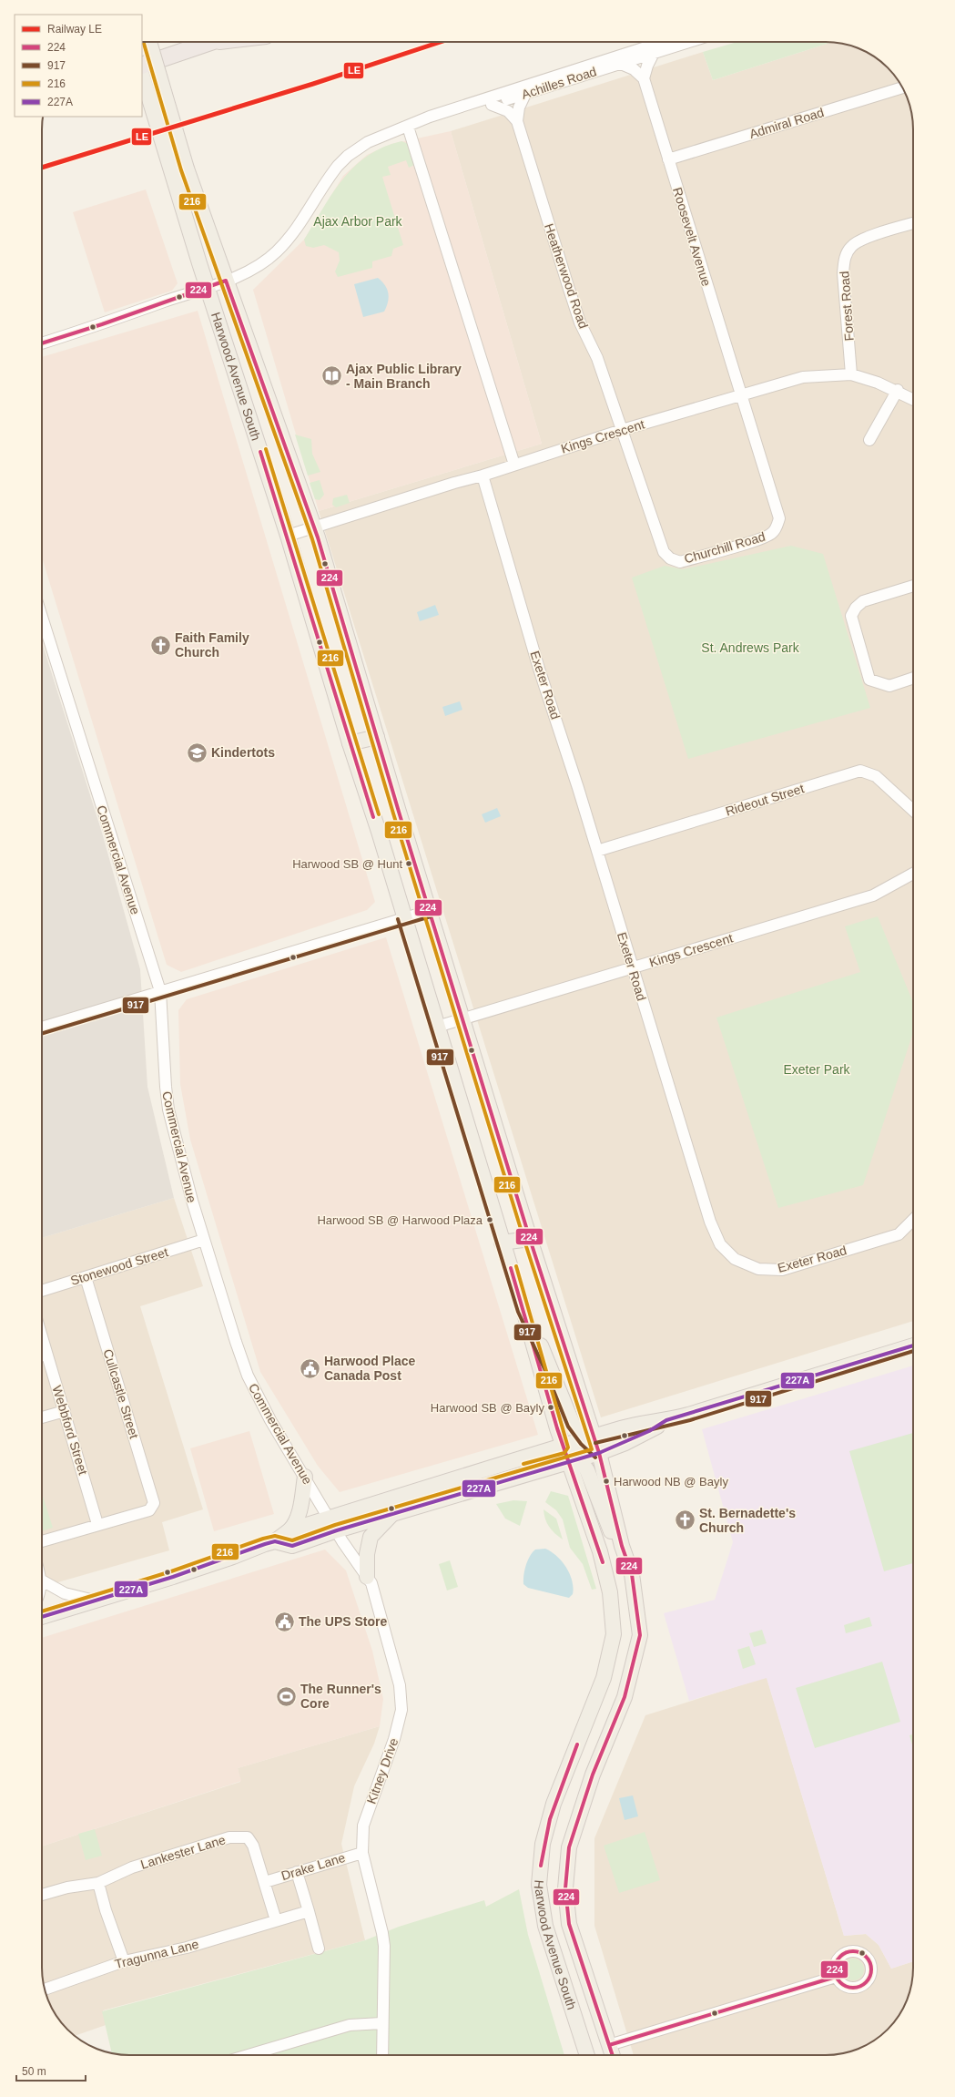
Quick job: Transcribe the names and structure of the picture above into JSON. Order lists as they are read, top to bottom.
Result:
{
  "streets": {
    "main road": ["Harwood Avenue South"],
    "street": [
      "Achilles Road",
      "Admiral Road",
      "Roosevelt Avenue",
      "Heatherwood Road",
      "Forest Road",
      "Kings Crescent",
      "Churchill Road",
      "Exeter Road",
      "Rideout Street",
      "Commercial Avenue",
      "Stonewood Street",
      "Cullcastle Street",
      "Webbford Street",
      "Kitney Drive",
      "Lankester Lane",
      "Drake Lane",
      "Tragunna Lane"
    ]
  },
  "crossings": [
    ["Achilles Road", "Harwood Avenue South"],
    ["Admiral Road", "Roosevelt Avenue"],
    ["Roosevelt Avenue", "Kings Crescent"],
    ["Roosevelt Avenue", "Churchill Road"],
    ["Heatherwood Road", "Kings Crescent"],
    ["Heatherwood Road", "Churchill Road"],
    ["Forest Road", "Kings Crescent"],
    ["Harwood Avenue South", "Kings Crescent"],
    ["Kings Crescent", "Churchill Road"],
    ["Kings Crescent", "Exeter Road"],
    ["Exeter Road", "Rideout Street"],
    ["Commercial Avenue", "Stonewood Street"],
    ["Commercial Avenue", "Kitney Drive"],
    ["Stonewood Street", "Cullcastle Street"],
    ["Cullcastle Street", "Webbford Street"],
    ["Kitney Drive", "Drake Lane"],
    ["Lankester Lane", "Drake Lane"],
    ["Lankester Lane", "Tragunna Lane"]
  ],
  "parks": ["Ajax Arbor Park", "St. Andrews Park", "Exeter Park"],
  "places": {
    "library": ["Ajax Public Library - Main Branch"],
    "church": ["Faith Family Church", "St. Bernadette's Church"],
    "school or university": ["Kindertots"],
    "other": [
      "Harwood SB @ Hunt",
      "Harwood SB @ Harwood Plaza",
      "Harwood SB @ Bayly",
      "Harwood NB @ Bayly"
    ],
    "public building": ["Harwood Place Canada Post", "The UPS Store"],
    "sports": ["The Runner's Core"]
  },
  "lines": [
    "rail line LE",
    "transit line 216",
    "transit line 224",
    "transit line 917",
    "transit line 227A"
  ],
  "legend": [
    "Railway LE",
    "224",
    "917",
    "216",
    "227A"
  ],
  "scale_bar": "50 m"
}
